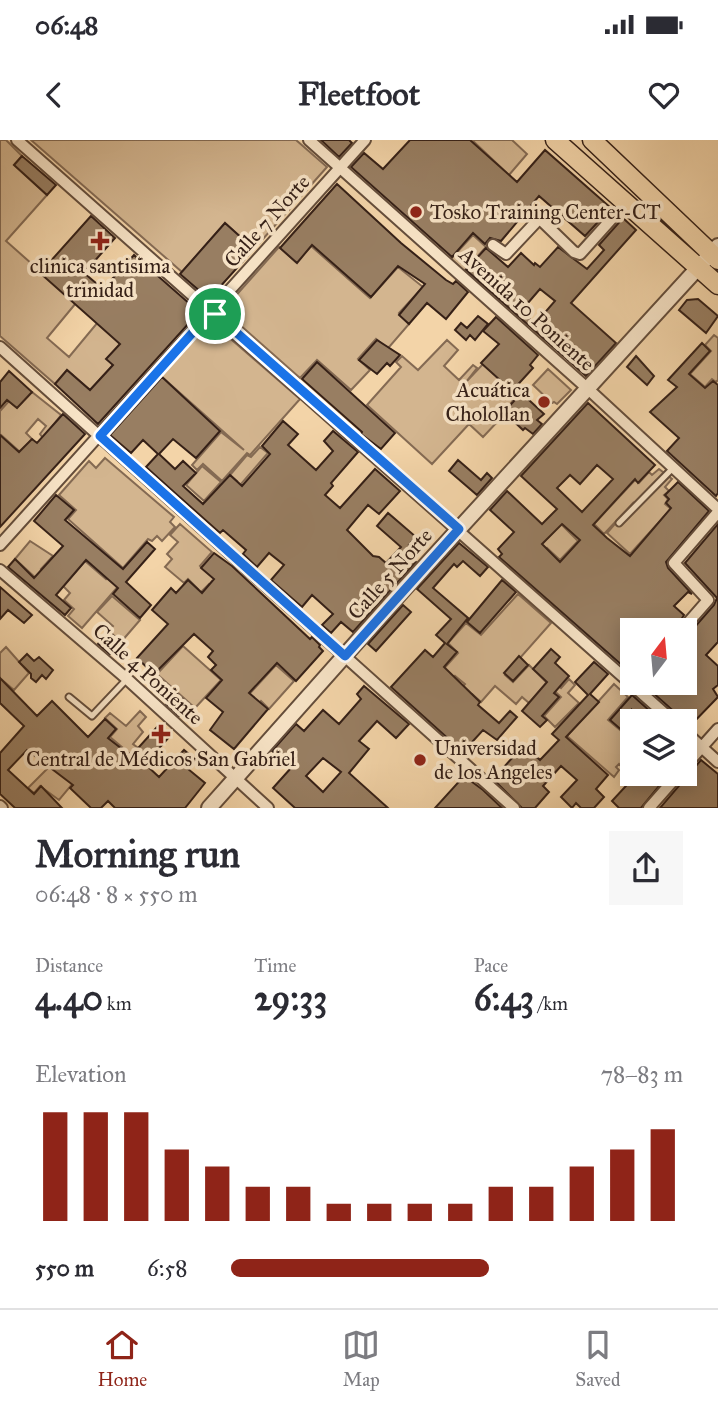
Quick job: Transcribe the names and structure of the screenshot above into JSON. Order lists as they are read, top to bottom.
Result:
{
  "streets": {
    "street": [
      "Calle 7 Norte",
      "Avenida 10 Poniente",
      "Calle 5 Norte",
      "Calle 4 Poniente"
    ]
  },
  "crossings": [
    ["Calle 7 Norte", "Avenida 10 Poniente"],
    ["Avenida 10 Poniente", "Calle 5 Norte"],
    ["Calle 5 Norte", "Calle 4 Poniente"]
  ],
  "places": {
    "other": ["Tosko Training Center-CT", "Acuática Cholollan", "Universidad de los Angeles"],
    "health": ["clinica santisima trinidad", "Central de Médicos San Gabriel"]
  },
  "north": "top",
  "page": {
    "status": "06:48",
    "header": "Fleetfoot",
    "heading": ["Morning run", "06:48 · 8 × 550 m"],
    "stats": [
      ["Distance", "4.40 km"],
      ["Time", "29:33"],
      ["Pace", "6:43 /km"]
    ],
    "chart": ["Elevation", "78–83 m"],
    "list": [
      {
        "name": "550 m",
        "note": "6:58"
      }
    ],
    "tabs": ["Home", "Map", "Saved"]
  }
}
